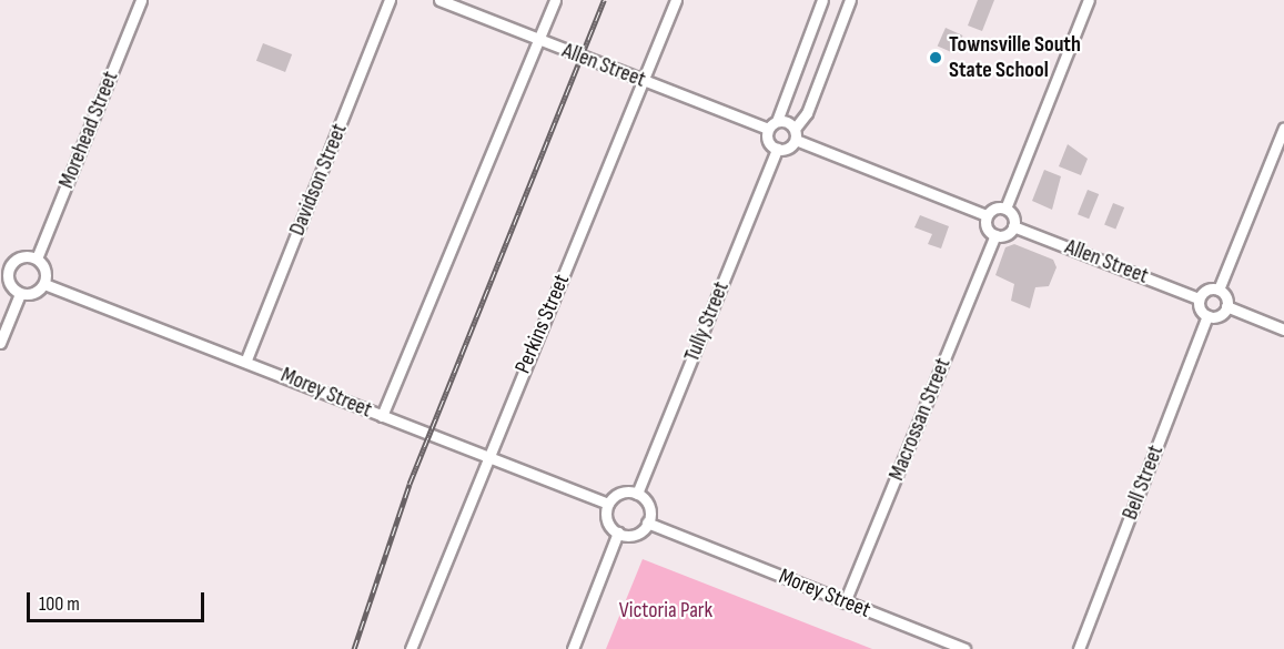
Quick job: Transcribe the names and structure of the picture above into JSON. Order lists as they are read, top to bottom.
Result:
{
  "streets": {
    "street": [
      "Allen Street",
      "Morehead Street",
      "Davidson Street",
      "Tully Street",
      "Perkins Street",
      "Morey Street",
      "Macrossan Street",
      "Bell Street"
    ]
  },
  "crossings": [
    ["Allen Street", "Perkins Street"],
    ["Morehead Street", "Morey Street"],
    ["Davidson Street", "Morey Street"],
    ["Tully Street", "Morey Street"],
    ["Perkins Street", "Morey Street"],
    ["Morey Street", "Macrossan Street"]
  ],
  "parks": ["Victoria Park"],
  "places": ["Townsville South State School"],
  "scale_bar": "100 m"
}
